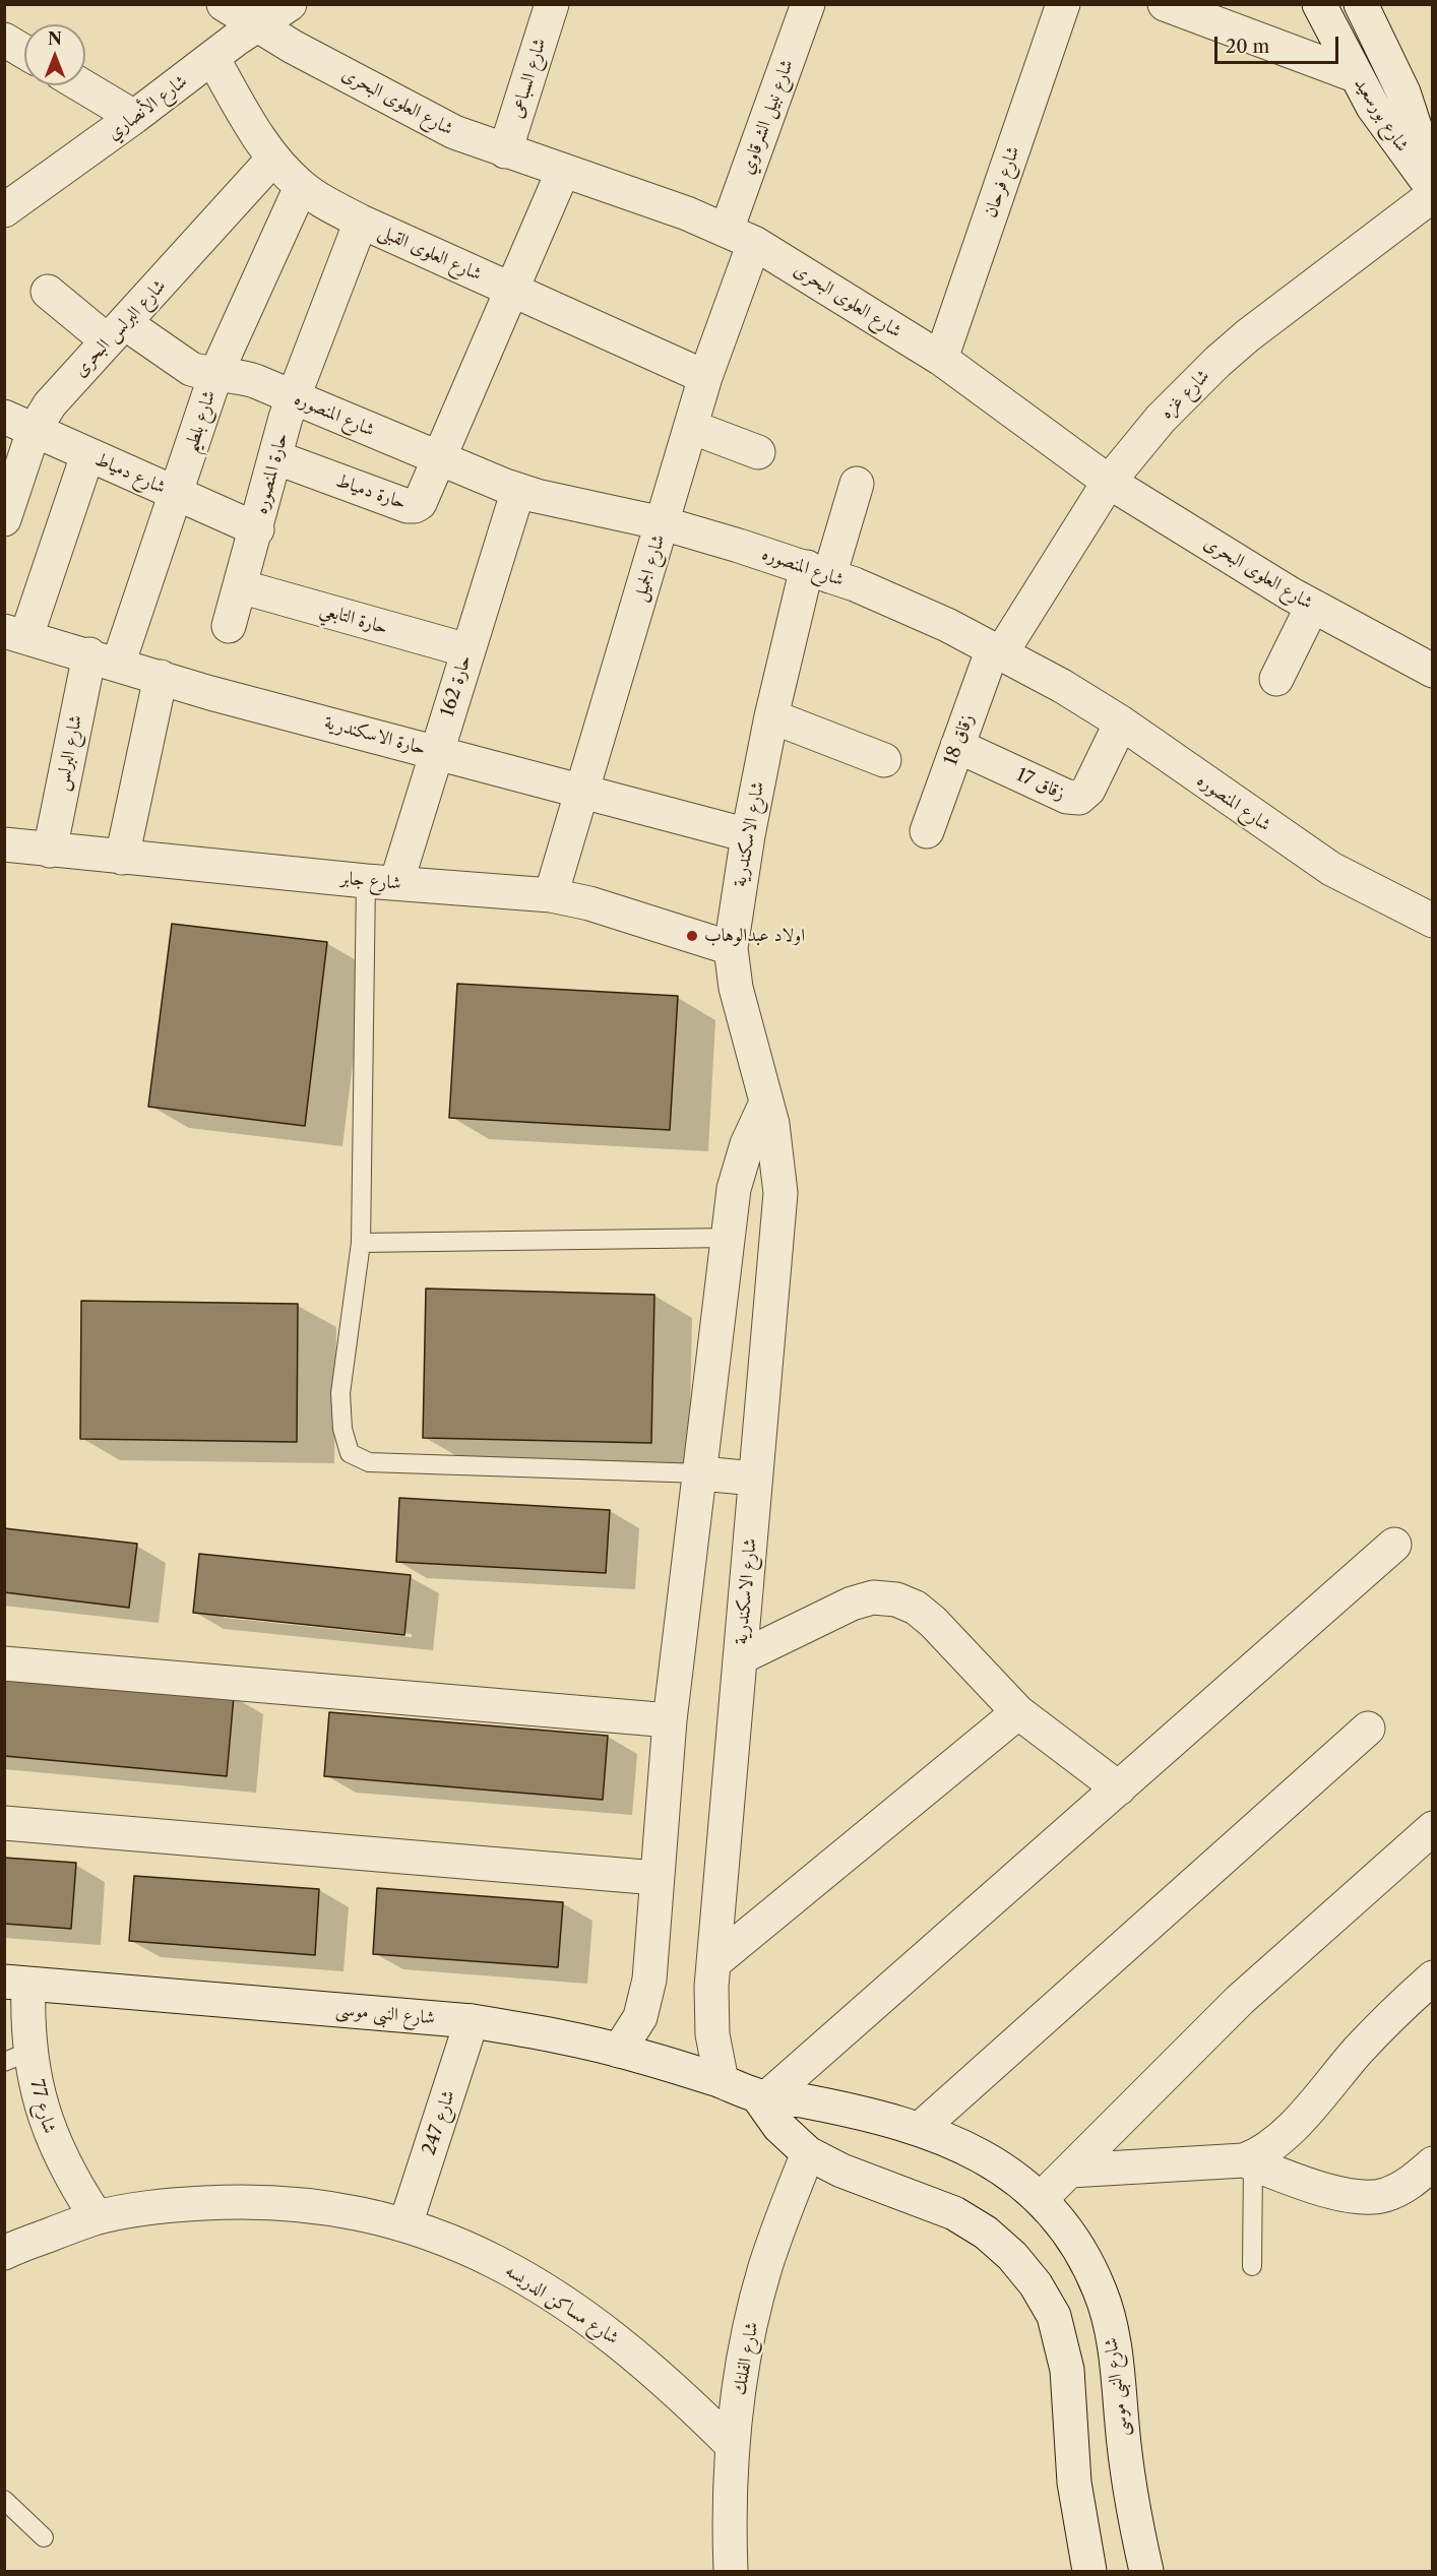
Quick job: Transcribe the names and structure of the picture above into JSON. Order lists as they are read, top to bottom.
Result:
{
  "streets": {
    "street": [
      "شارع السباعى",
      "شارع العلوى البحرى",
      "شارع الأنصاري",
      "شارع بورسعيد",
      "شارع نبيل الشرقاوي",
      "شارع فرحان",
      "شارع العلوى القبلى",
      "شارع البرلس البحرى",
      "شارع غزه",
      "شارع المنصوره",
      "شارع بلطيم",
      "شارع دمياط",
      "حارة المنصوره",
      "حارة دمياط",
      "شارع الجميل",
      "حارة التابعي",
      "حارة 162",
      "حارة الاسكندرية",
      "زقاق 18",
      "شارع البرلس",
      "زقاق 17",
      "شارع الاسكندرية",
      "شارع جابر",
      "شارع النبى موسى",
      "شارع 77",
      "شارع 247",
      "شارع مساكن الدريسه",
      "شارع الفلنك"
    ]
  },
  "crossings": [
    ["شارع السباعى", "شارع العلوى البحرى"],
    ["شارع العلوى البحرى", "شارع الأنصاري"],
    ["شارع العلوى البحرى", "شارع نبيل الشرقاوي"],
    ["شارع العلوى البحرى", "شارع فرحان"],
    ["شارع العلوى البحرى", "شارع غزه"],
    ["شارع العلوى البحرى", "شارع الجميل"],
    ["شارع الأنصاري", "شارع العلوى القبلى"],
    ["شارع نبيل الشرقاوي", "شارع الجميل"],
    ["شارع العلوى القبلى", "شارع البرلس البحرى"],
    ["شارع العلوى القبلى", "شارع بلطيم"],
    ["شارع العلوى القبلى", "حارة المنصوره"],
    ["شارع العلوى القبلى", "شارع الجميل"],
    ["شارع البرلس البحرى", "شارع المنصوره"],
    ["شارع البرلس البحرى", "شارع دمياط"],
    ["شارع غزه", "شارع المنصوره"],
    ["شارع غزه", "زقاق 18"],
    ["شارع المنصوره", "شارع بلطيم"],
    ["شارع المنصوره", "حارة المنصوره"],
    ["شارع المنصوره", "حارة دمياط"],
    ["شارع المنصوره", "شارع الجميل"],
    ["شارع المنصوره", "حارة 162"],
    ["شارع المنصوره", "زقاق 18"],
    ["شارع المنصوره", "زقاق 17"],
    ["شارع المنصوره", "شارع الاسكندرية"],
    ["شارع بلطيم", "شارع دمياط"],
    ["شارع بلطيم", "حارة الاسكندرية"],
    ["شارع بلطيم", "شارع البرلس"],
    ["شارع دمياط", "حارة المنصوره"],
    ["حارة المنصوره", "حارة دمياط"],
    ["حارة المنصوره", "حارة التابعي"],
    ["شارع الجميل", "حارة الاسكندرية"],
    ["شارع الجميل", "شارع جابر"],
    ["حارة التابعي", "حارة 162"],
    ["حارة 162", "حارة الاسكندرية"],
    ["حارة 162", "شارع جابر"],
    ["حارة الاسكندرية", "شارع البرلس"],
    ["حارة الاسكندرية", "شارع الاسكندرية"],
    ["زقاق 18", "زقاق 17"],
    ["شارع البرلس", "شارع جابر"],
    ["شارع الاسكندرية", "شارع جابر"],
    ["شارع الاسكندرية", "شارع النبى موسى"],
    ["شارع النبى موسى", "شارع 77"],
    ["شارع النبى موسى", "شارع 247"],
    ["شارع 77", "شارع مساكن الدريسه"],
    ["شارع 247", "شارع مساكن الدريسه"],
    ["شارع مساكن الدريسه", "شارع الفلنك"]
  ],
  "places": ["اولاد عبدالوهاب"],
  "scale_bar": "20 m",
  "north": "top"
}
